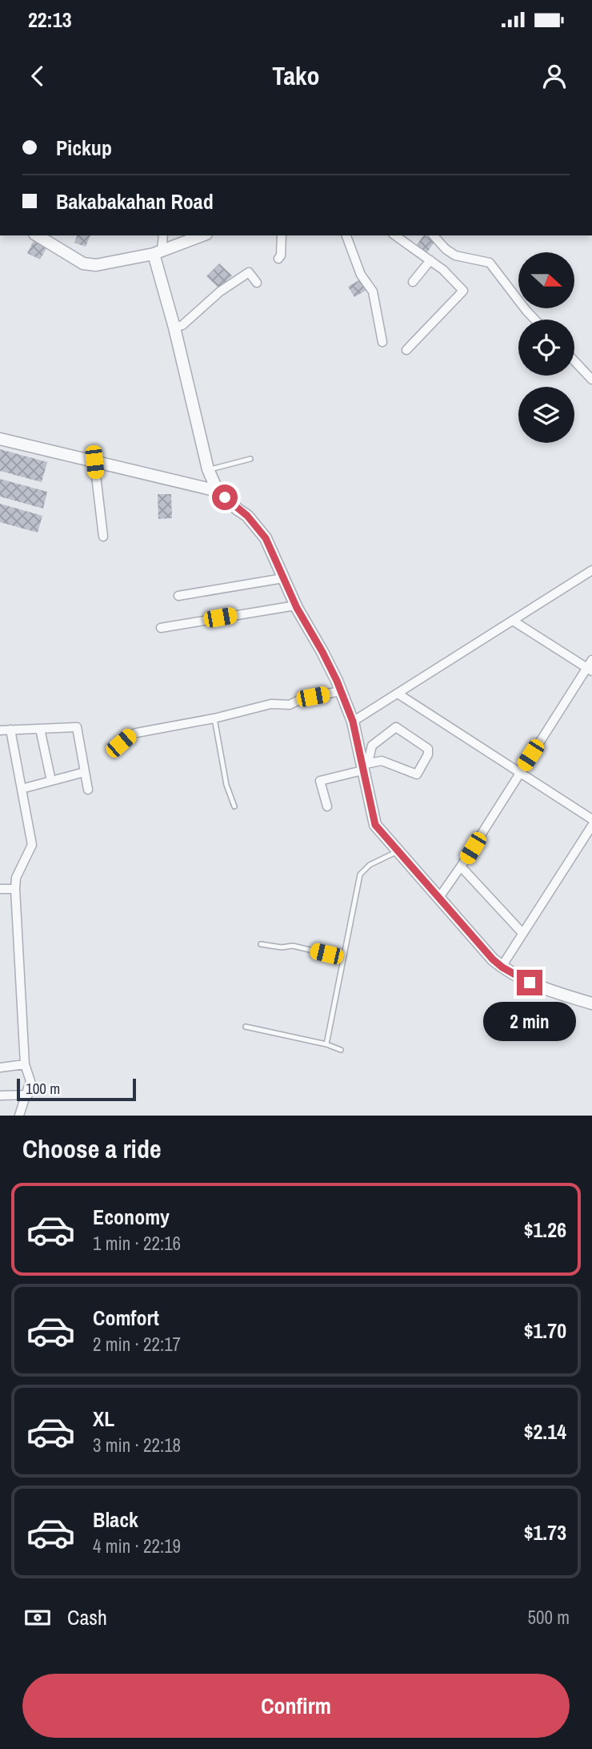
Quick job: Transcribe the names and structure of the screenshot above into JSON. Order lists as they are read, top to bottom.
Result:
{
  "scale_bar": "100 m",
  "north": "right",
  "page": {
    "status": "22:13",
    "header": "Tako",
    "banner": ["Pickup", "Bakabakahan Road"],
    "bubble": "2 min",
    "scale": "100 m",
    "heading": "Choose a ride",
    "list": [
      {
        "name": "Economy",
        "note": "1 min · 22:16",
        "value": "$1.26"
      },
      {
        "name": "Comfort",
        "note": "2 min · 22:17",
        "value": "$1.70"
      },
      {
        "name": "XL",
        "note": "3 min · 22:18",
        "value": "$2.14"
      },
      {
        "name": "Black",
        "note": "4 min · 22:19",
        "value": "$1.73"
      }
    ],
    "pay": ["Cash", "500 m"],
    "buttons": "Confirm"
  }
}
